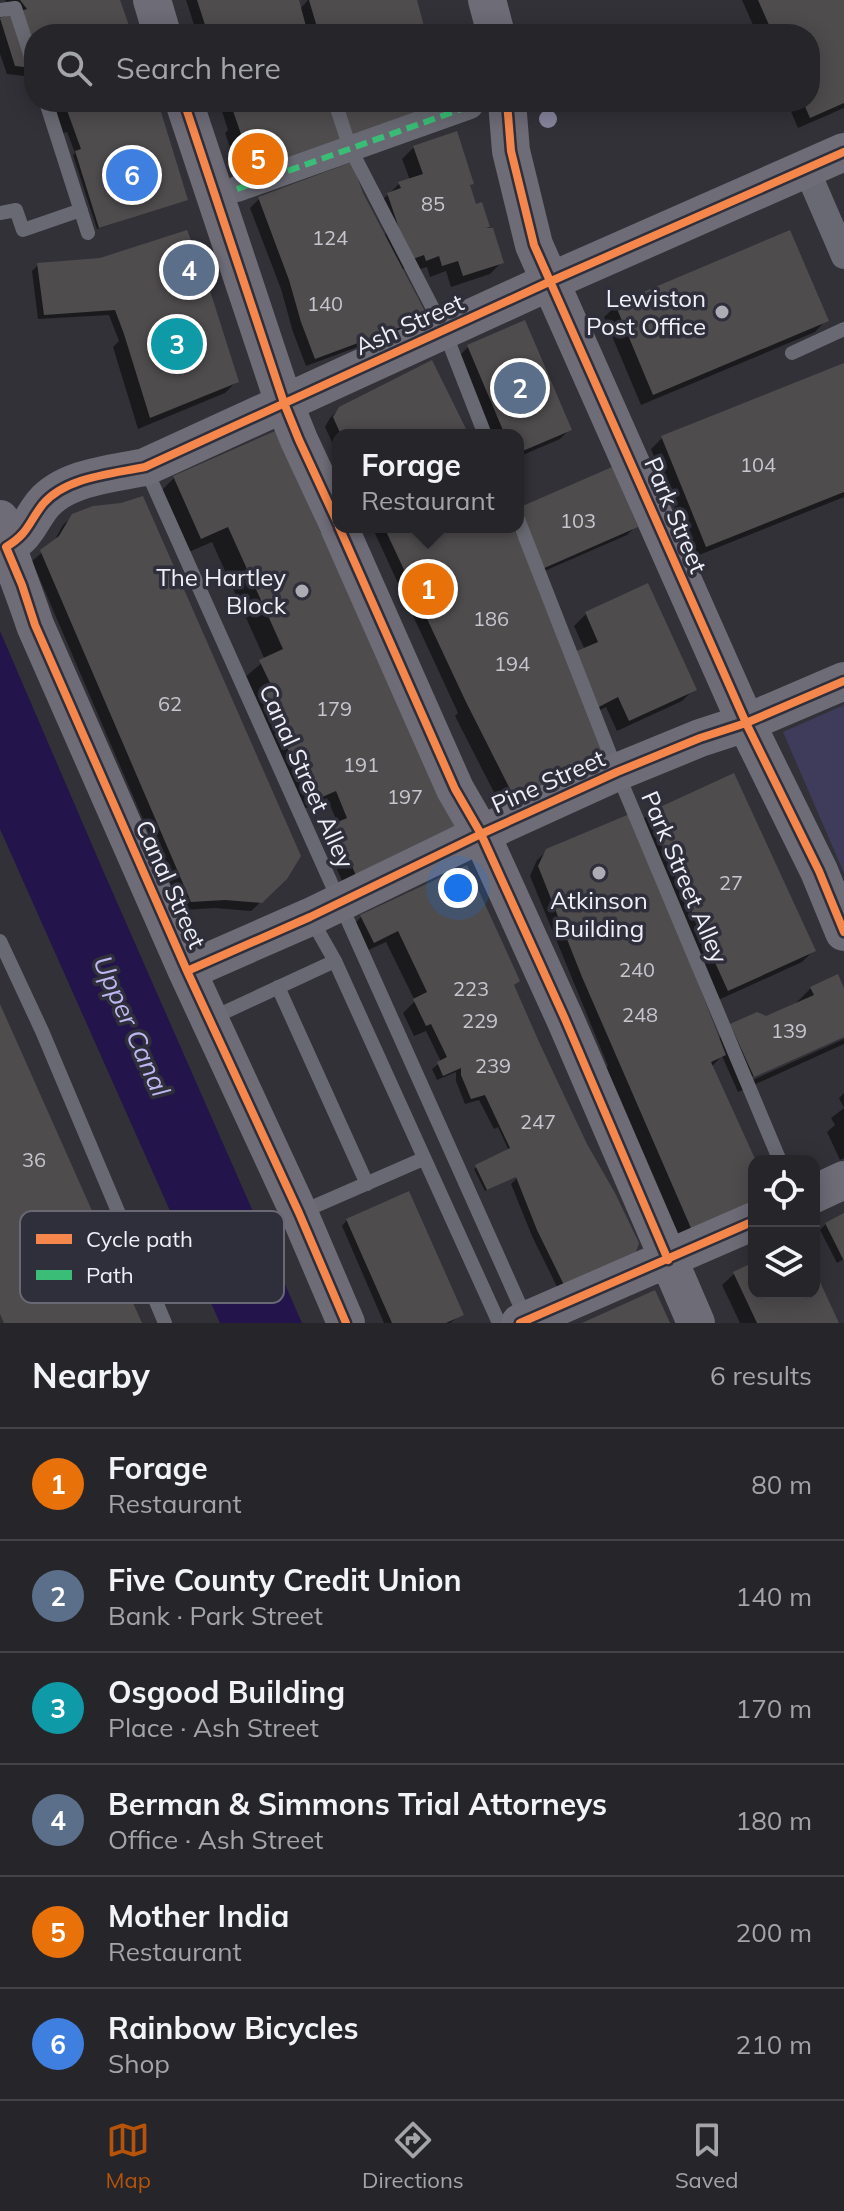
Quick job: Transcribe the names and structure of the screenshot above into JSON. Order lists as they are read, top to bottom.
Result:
{
  "streets": {
    "main road": [
      "Ash Street",
      "Park Street",
      "Pine Street",
      "Canal Street"
    ],
    "lane": ["Canal Street Alley", "Park Street Alley"]
  },
  "crossings": [
    ["Ash Street", "Park Street"],
    ["Ash Street", "Canal Street Alley"],
    ["Ash Street", "Canal Street"],
    ["Park Street", "Pine Street"],
    ["Canal Street Alley", "Pine Street"],
    ["Pine Street", "Park Street Alley"],
    ["Pine Street", "Canal Street"]
  ],
  "water": ["Upper Canal"],
  "places": ["Lewiston Post Office", "The Hartley Block", "Atkinson Building"],
  "house_numbers": [
    "85",
    "124",
    "140",
    "104",
    "103",
    "186",
    "194",
    "62",
    "179",
    "191",
    "197",
    "27",
    "240",
    "223",
    "248",
    "229",
    "139",
    "239",
    "247",
    "36"
  ],
  "legend": ["Cycle path", "Path"],
  "page": {
    "search": "Search here",
    "pins": [
      "5",
      "6",
      "4",
      "3",
      "2",
      "1"
    ],
    "popup": ["Forage", "Restaurant"],
    "heading": ["Nearby", "6 results"],
    "list": [
      {
        "mark": "1",
        "name": "Forage",
        "note": "Restaurant",
        "value": "80 m"
      },
      {
        "mark": "2",
        "name": "Five County Credit Union",
        "note": "Bank · Park Street",
        "value": "140 m"
      },
      {
        "mark": "3",
        "name": "Osgood Building",
        "note": "Place · Ash Street",
        "value": "170 m"
      },
      {
        "mark": "4",
        "name": "Berman & Simmons Trial Attorneys",
        "note": "Office · Ash Street",
        "value": "180 m"
      },
      {
        "mark": "5",
        "name": "Mother India",
        "note": "Restaurant",
        "value": "200 m"
      },
      {
        "mark": "6",
        "name": "Rainbow Bicycles",
        "note": "Shop",
        "value": "210 m"
      }
    ],
    "nav": ["Map", "Directions", "Saved"]
  }
}
